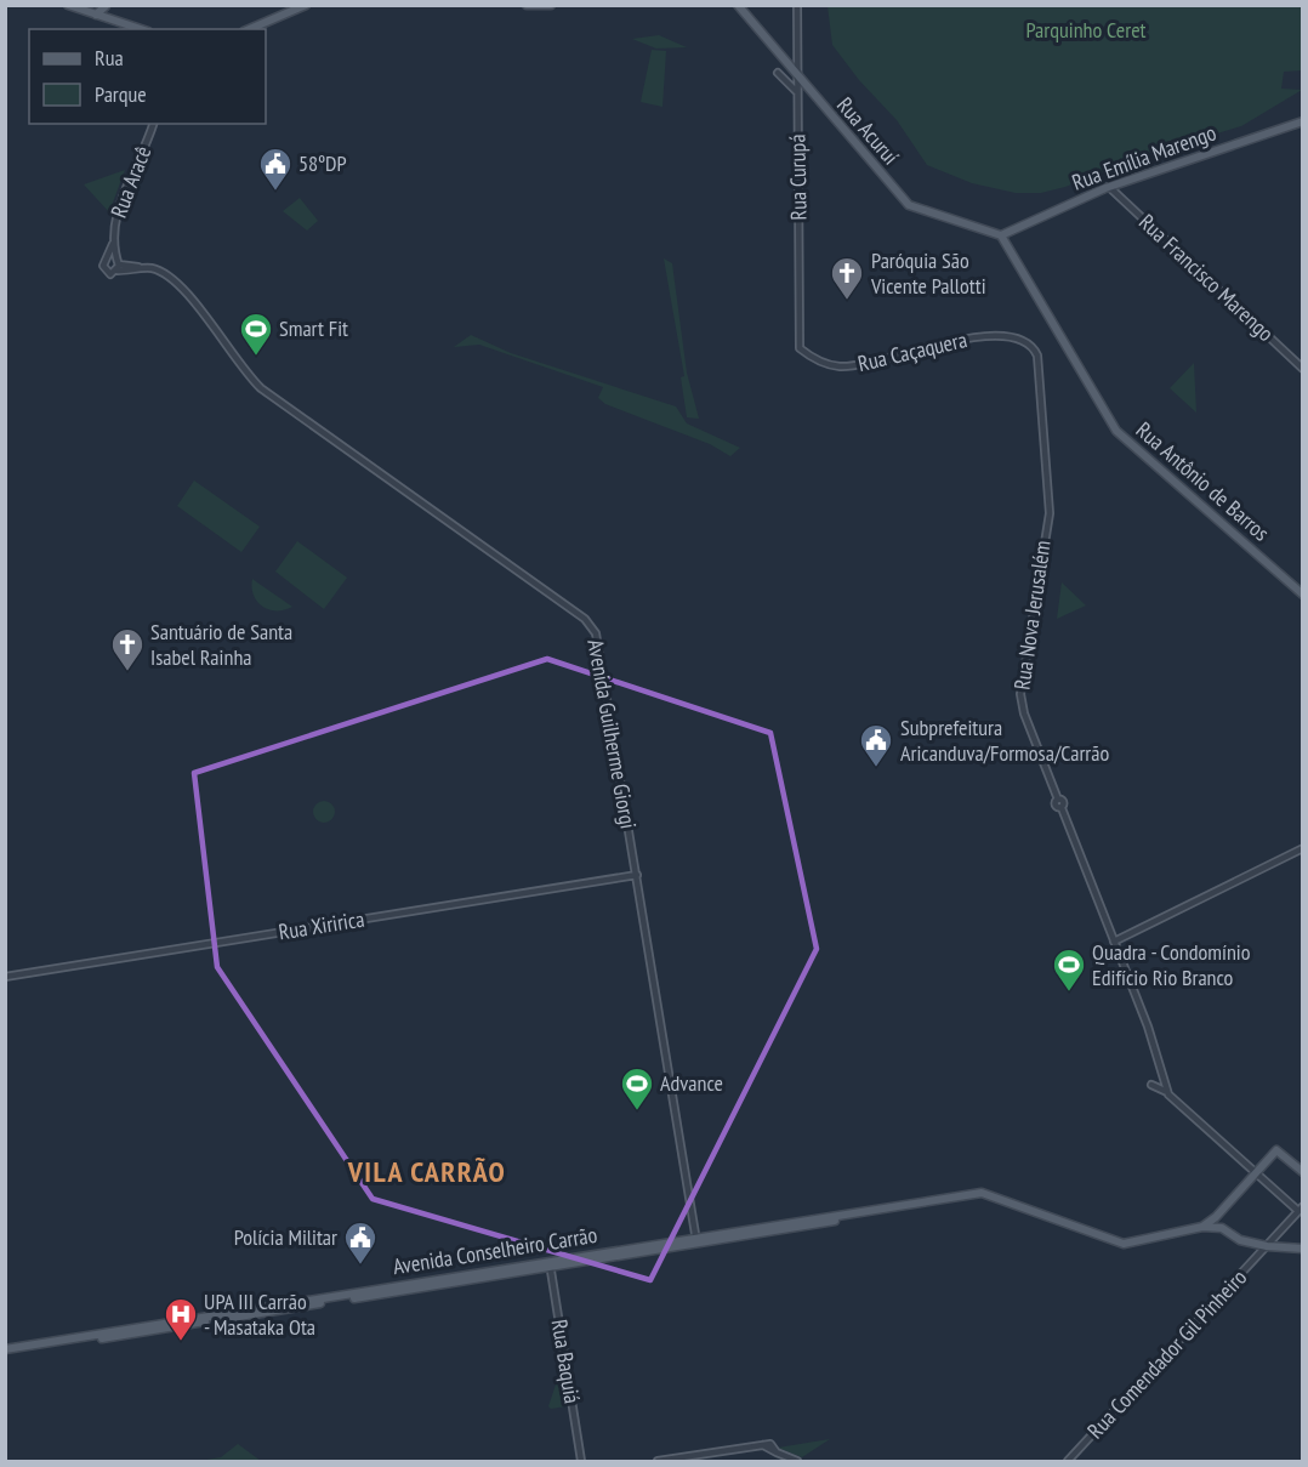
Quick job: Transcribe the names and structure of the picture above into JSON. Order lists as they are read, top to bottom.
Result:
{
  "streets": {
    "main road": [
      "Rua Acuruí",
      "Rua Emília Marengo",
      "Rua Antônio de Barros",
      "Avenida Conselheiro Carrão"
    ],
    "street": [
      "Rua Curupá",
      "Rua Aracê",
      "Rua Francisco Marengo",
      "Rua Caçaquera",
      "Rua Nova Jerusalém",
      "Avenida Guilherme Giorgi",
      "Rua Xiririca",
      "Rua Comendador Gil Pinheiro",
      "Rua Baquiá"
    ]
  },
  "crossings": [
    ["Rua Acuruí", "Rua Emília Marengo"],
    ["Rua Acuruí", "Rua Curupá"],
    ["Rua Acuruí", "Rua Antônio de Barros"],
    ["Rua Emília Marengo", "Rua Francisco Marengo"],
    ["Rua Emília Marengo", "Rua Antônio de Barros"],
    ["Rua Curupá", "Rua Caçaquera"],
    ["Rua Aracê", "Avenida Guilherme Giorgi"],
    ["Rua Caçaquera", "Rua Nova Jerusalém"],
    ["Avenida Guilherme Giorgi", "Rua Xiririca"],
    ["Avenida Guilherme Giorgi", "Avenida Conselheiro Carrão"],
    ["Avenida Conselheiro Carrão", "Rua Comendador Gil Pinheiro"],
    ["Avenida Conselheiro Carrão", "Rua Baquiá"]
  ],
  "districts": ["VILA CARRÃO"],
  "parks": ["Parquinho Ceret"],
  "places": {
    "public building": ["58ºDP", "Subprefeitura Aricanduva/Formosa/Carrão", "Polícia Militar"],
    "church": ["Paróquia São Vicente Pallotti", "Santuário de Santa Isabel Rainha"],
    "sports": ["Smart Fit", "Quadra - Condomínio Edifício Rio Branco", "Advance"],
    "hospital": ["UPA III Carrão - Masataka Ota"]
  },
  "legend": ["Rua", "Parque"]
}
